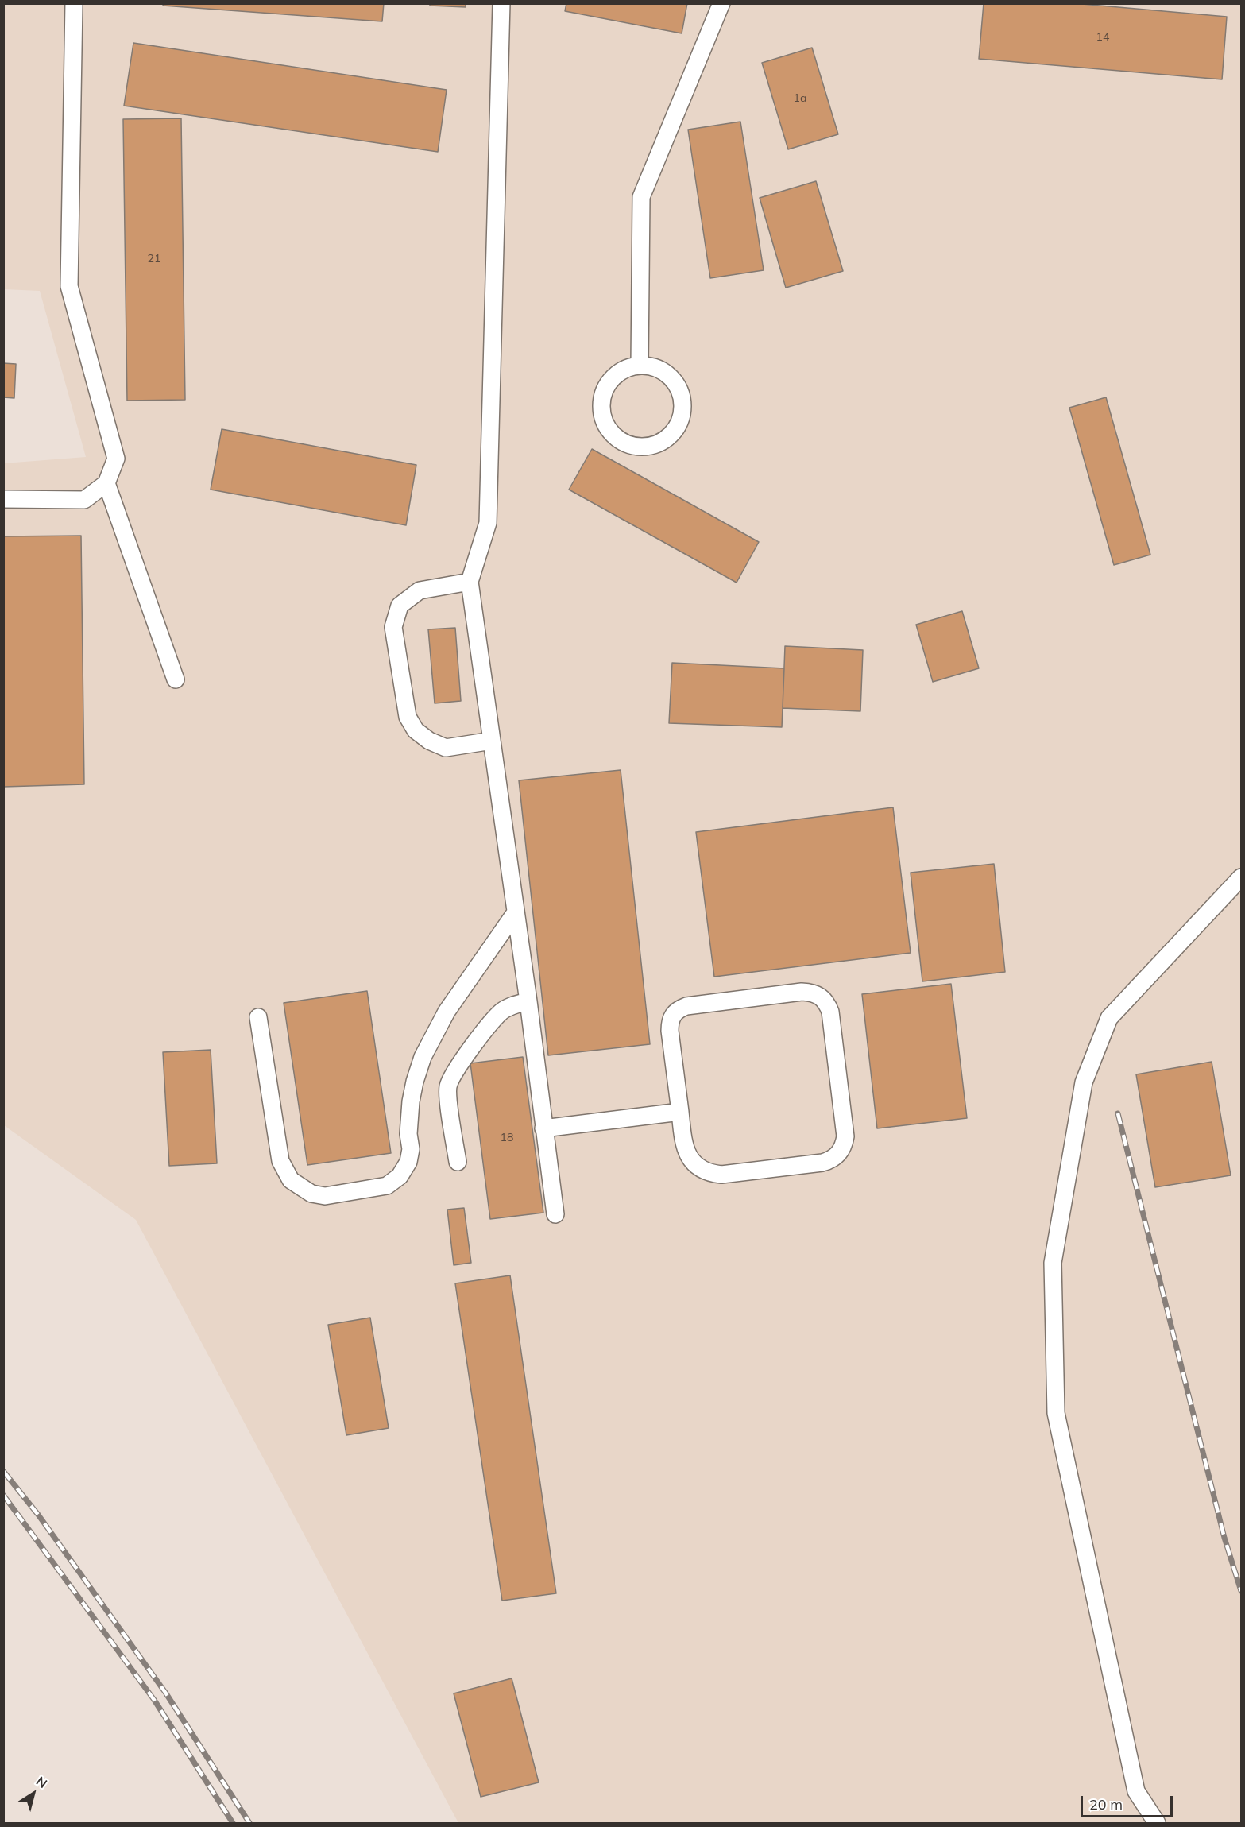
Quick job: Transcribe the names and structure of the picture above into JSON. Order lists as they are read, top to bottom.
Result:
{
  "house_numbers": [
    "14",
    "1а",
    "21",
    "18"
  ],
  "scale_bar": "20 m",
  "north": "top right"
}
